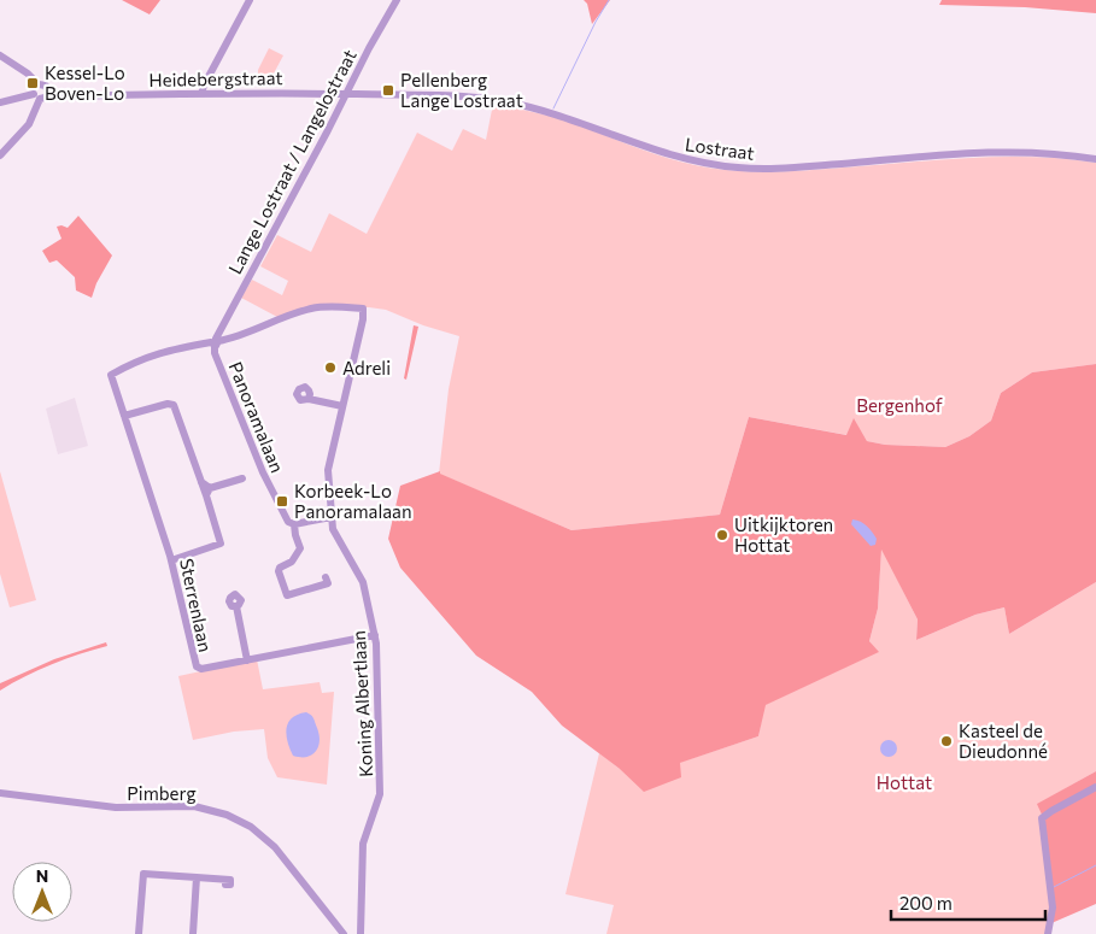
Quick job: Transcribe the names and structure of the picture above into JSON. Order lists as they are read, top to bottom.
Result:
{
  "streets": {
    "street": [
      "Heidebergstraat",
      "Lostraat",
      "Lange Lostraat / Langelostraat",
      "Panoramalaan",
      "Sterrenlaan",
      "Koning Albertlaan",
      "Pimberg"
    ]
  },
  "crossings": [
    ["Heidebergstraat", "Lostraat"],
    ["Heidebergstraat", "Lange Lostraat / Langelostraat"],
    ["Lostraat", "Lange Lostraat / Langelostraat"],
    ["Lange Lostraat / Langelostraat", "Panoramalaan"],
    ["Lange Lostraat / Langelostraat", "Sterrenlaan"],
    ["Lange Lostraat / Langelostraat", "Koning Albertlaan"],
    ["Panoramalaan", "Sterrenlaan"],
    ["Panoramalaan", "Koning Albertlaan"],
    ["Sterrenlaan", "Koning Albertlaan"]
  ],
  "parks": ["Bergenhof", "Hottat"],
  "places": {
    "transit": ["Kessel-Lo Boven-Lo", "Pellenberg Lange Lostraat", "Korbeek-Lo Panoramalaan"],
    "other": ["Adreli", "Uitkijktoren Hottat", "Kasteel de Dieudonné"]
  },
  "scale_bar": "200 m",
  "north": "top"
}
